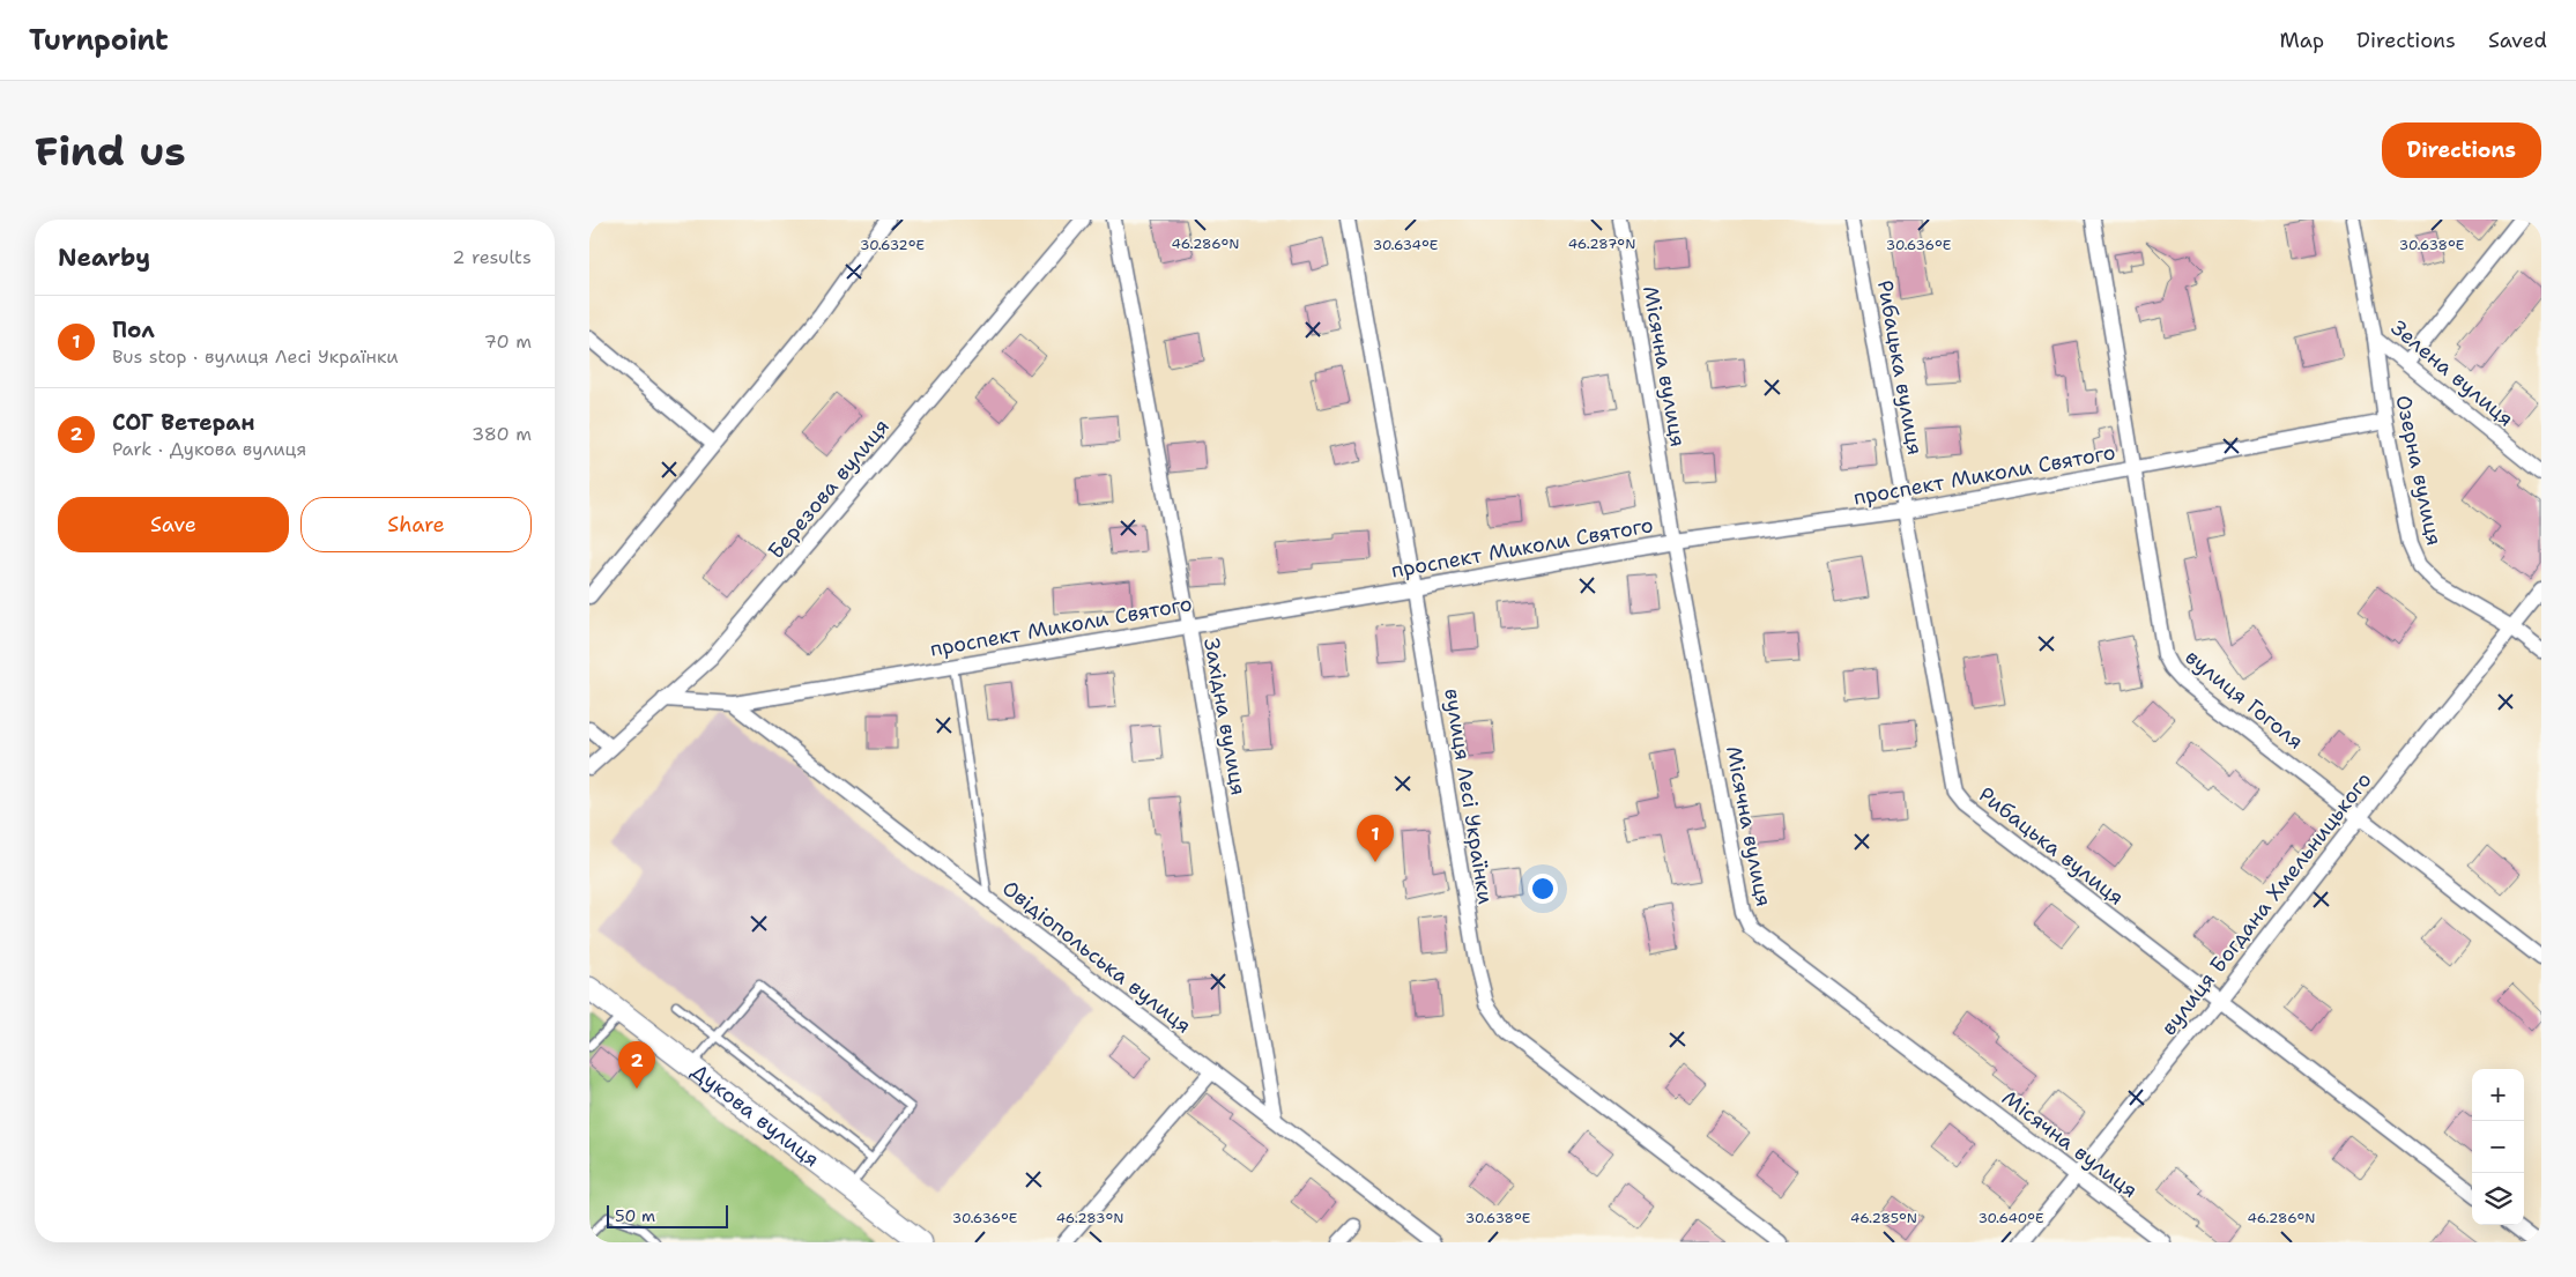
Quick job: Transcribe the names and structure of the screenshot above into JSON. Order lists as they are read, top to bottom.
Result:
{
  "streets": {
    "street": [
      "Місячна вулиця",
      "Рибацька вулиця",
      "Зелена вулиця",
      "Озерна вулиця",
      "проспект Миколи Святого",
      "Березова вулиця",
      "вулиця Гоголя",
      "Західна вулиця",
      "вулиця Лесі Українки",
      "вулиця Богдана Хмельницького",
      "Овідіопольська вулиця",
      "Дукова вулиця"
    ]
  },
  "crossings": [
    ["Місячна вулиця", "проспект Миколи Святого"],
    ["Місячна вулиця", "вулиця Богдана Хмельницького"],
    ["Рибацька вулиця", "проспект Миколи Святого"],
    ["Рибацька вулиця", "вулиця Богдана Хмельницького"],
    ["Зелена вулиця", "Озерна вулиця"],
    ["Озерна вулиця", "проспект Миколи Святого"],
    ["Озерна вулиця", "вулиця Богдана Хмельницького"],
    ["проспект Миколи Святого", "Березова вулиця"],
    ["проспект Миколи Святого", "вулиця Гоголя"],
    ["проспект Миколи Святого", "Західна вулиця"],
    ["проспект Миколи Святого", "вулиця Лесі Українки"],
    ["проспект Миколи Святого", "Овідіопольська вулиця"],
    ["вулиця Гоголя", "вулиця Богдана Хмельницького"],
    ["Західна вулиця", "Овідіопольська вулиця"]
  ],
  "scale_bar": "50 m",
  "page": {
    "header": "Turnpoint",
    "nav": ["Map", "Directions", "Saved"],
    "buttons": [
      "Directions",
      ["Save", "Share"]
    ],
    "title": "Find us",
    "heading": ["Nearby", "2 results"],
    "list": [
      {
        "mark": "1",
        "name": "Пол",
        "note": "Bus stop · вулиця Лесі Українки",
        "value": "70 m"
      },
      {
        "mark": "2",
        "name": "СОГ Ветеран",
        "note": "Park · Дукова вулиця",
        "value": "380 m"
      }
    ],
    "pins": ["1", "2"],
    "map_buttons": ["+", "−"],
    "scale": "50 m"
  },
  "coordinates": [
    "46.286°N",
    "46.287°N",
    "30.636°E",
    "30.638°E",
    "30.632°E",
    "30.634°E",
    "30.640°E",
    "46.283°N",
    "46.285°N"
  ]
}
